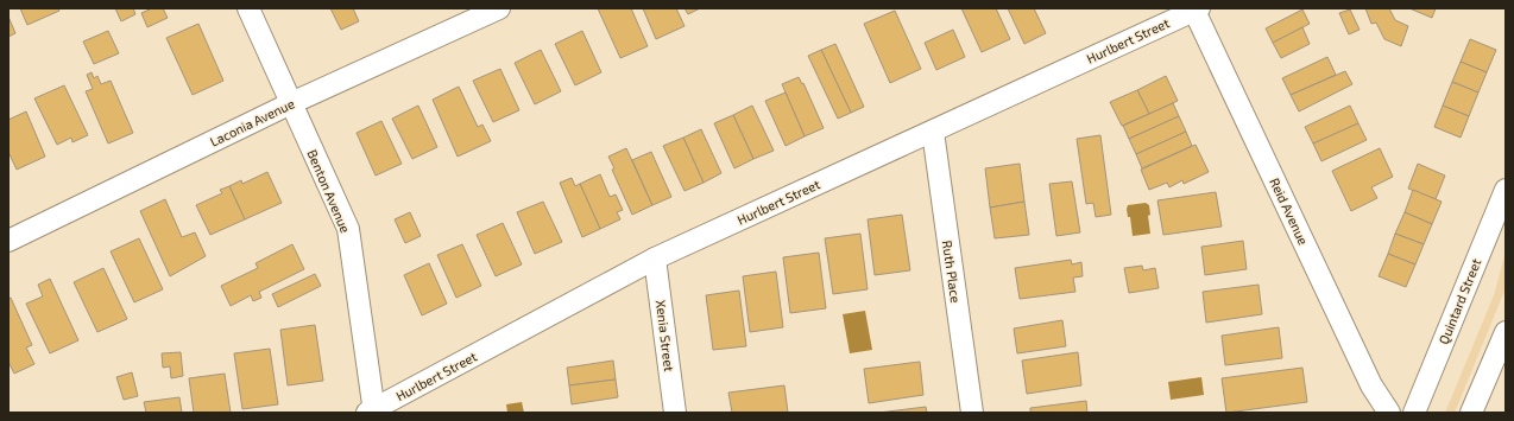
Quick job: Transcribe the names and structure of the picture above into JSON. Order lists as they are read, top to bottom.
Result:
{
  "streets": {
    "street": [
      "Hurlbert Street",
      "Laconia Avenue",
      "Benton Avenue",
      "Reid Avenue",
      "Ruth Place",
      "Quintard Street",
      "Xenia Street"
    ]
  },
  "crossings": [
    ["Hurlbert Street", "Benton Avenue"],
    ["Hurlbert Street", "Reid Avenue"],
    ["Hurlbert Street", "Ruth Place"],
    ["Hurlbert Street", "Xenia Street"],
    ["Laconia Avenue", "Benton Avenue"]
  ]
}
